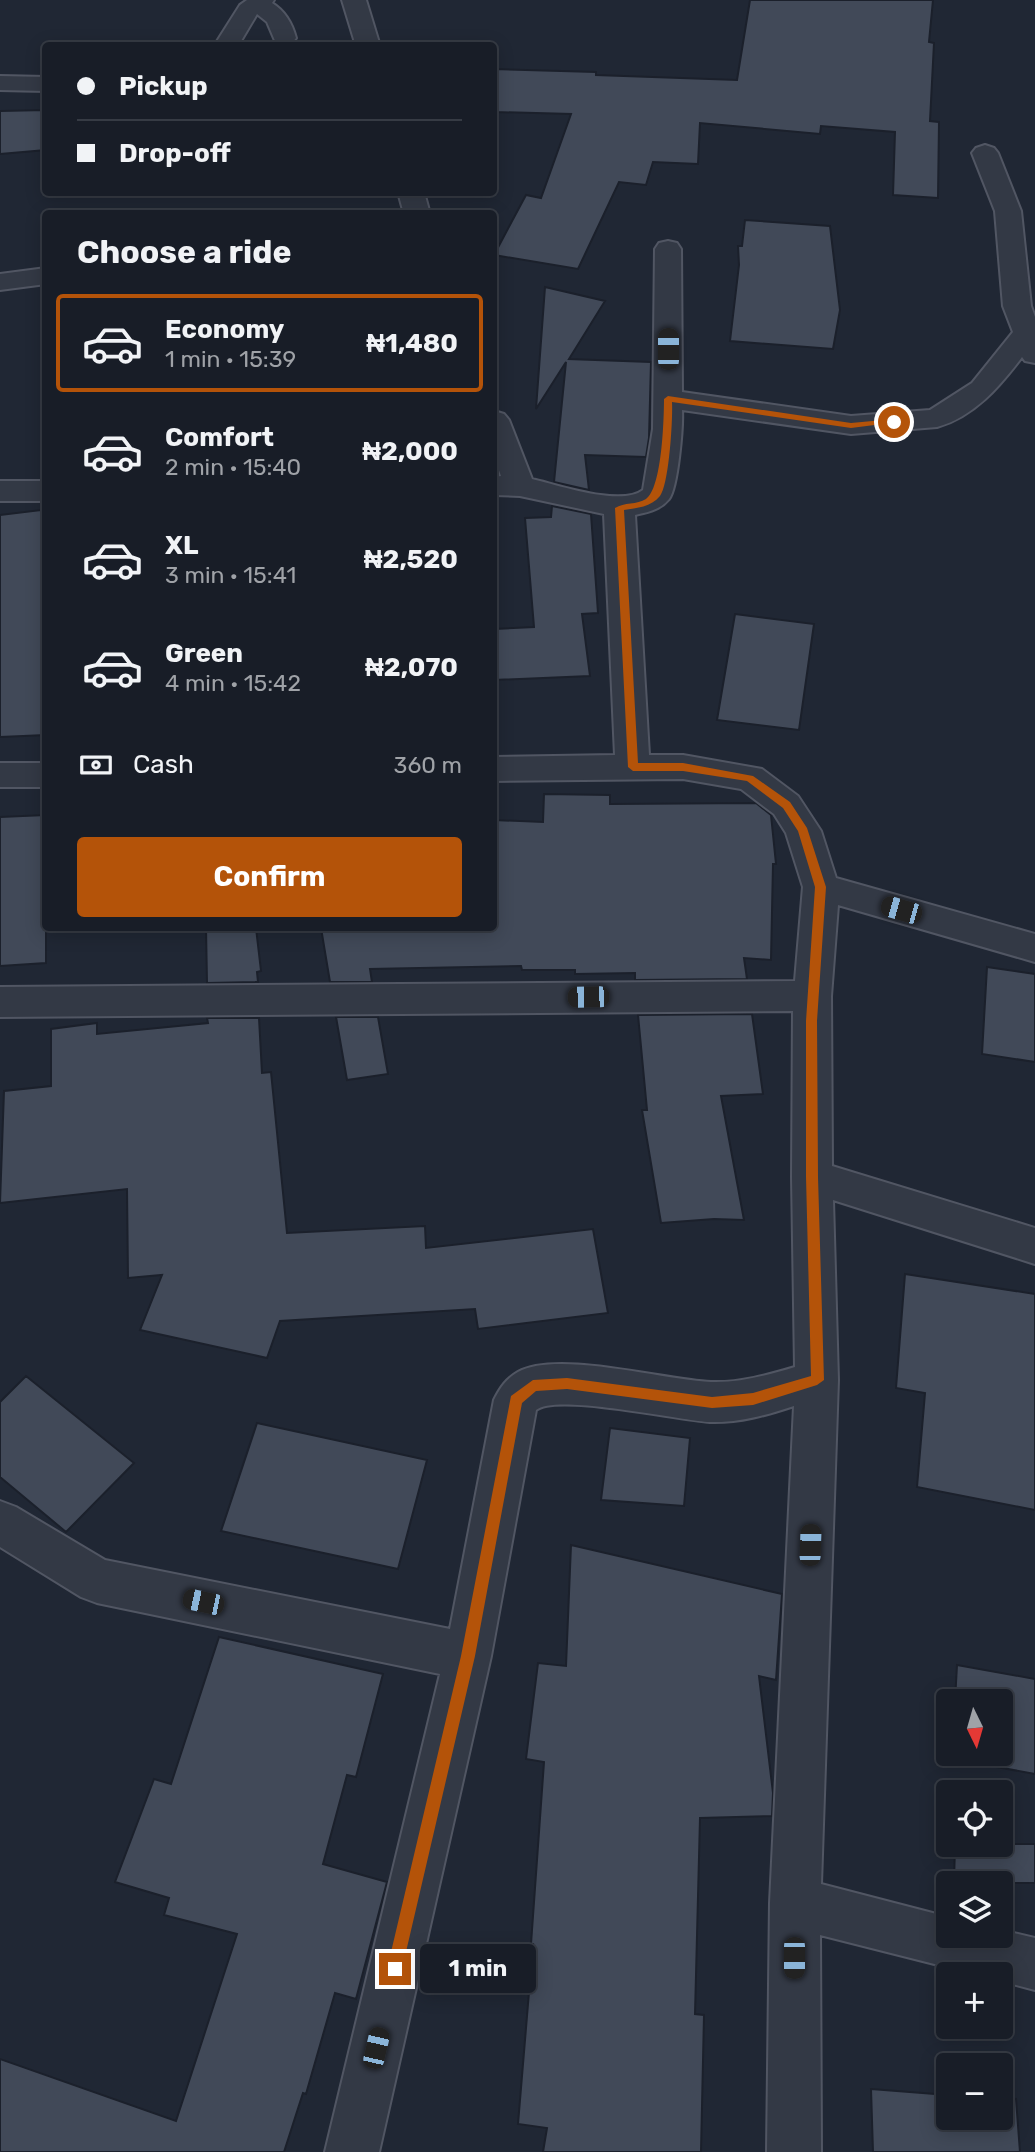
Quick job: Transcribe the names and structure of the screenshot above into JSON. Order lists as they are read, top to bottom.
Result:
{
  "north": "bottom",
  "page": {
    "banner": ["Pickup", "Drop-off"],
    "heading": "Choose a ride",
    "list": [
      {
        "name": "Economy",
        "note": "1 min · 15:39",
        "value": "₦1,480"
      },
      {
        "name": "Comfort",
        "note": "2 min · 15:40",
        "value": "₦2,000"
      },
      {
        "name": "XL",
        "note": "3 min · 15:41",
        "value": "₦2,520"
      },
      {
        "name": "Green",
        "note": "4 min · 15:42",
        "value": "₦2,070"
      }
    ],
    "pay": ["Cash", "360 m"],
    "buttons": "Confirm",
    "map_buttons": ["+", "−"],
    "bubble": "1 min"
  }
}
